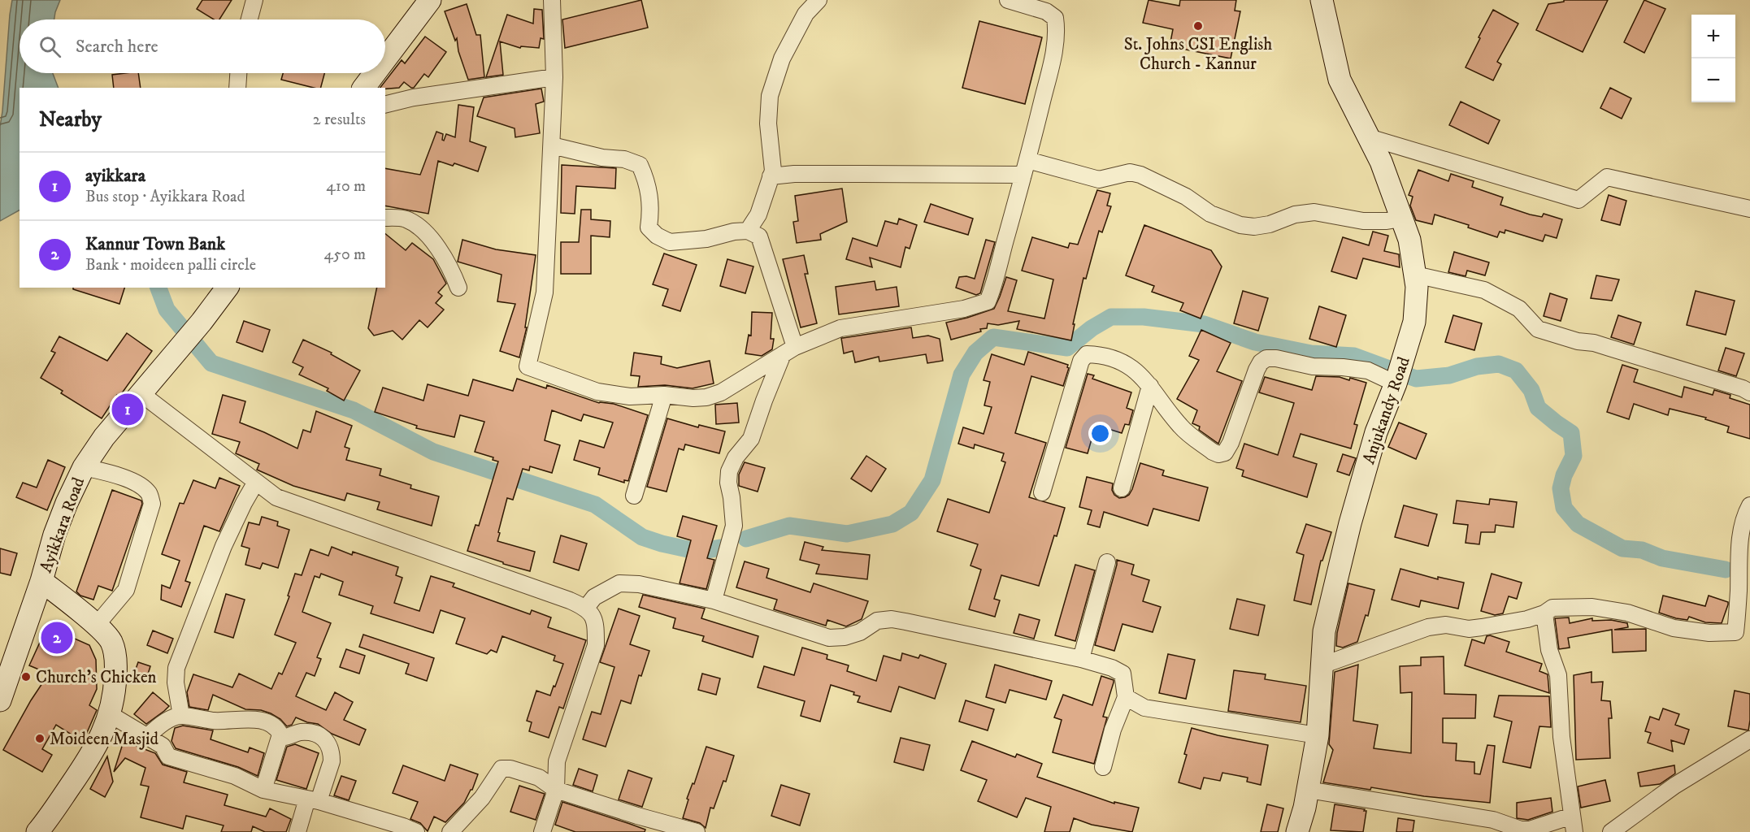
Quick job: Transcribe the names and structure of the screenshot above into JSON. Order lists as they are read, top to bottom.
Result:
{
  "streets": {
    "main road": ["Anjukandy Road", "Ayikkara Road"]
  },
  "places": ["St. Johns CSI English Church - Kannur", "Church's Chicken", "Moideen Masjid"],
  "page": {
    "map_buttons": ["+", "−"],
    "search": "Search here",
    "heading": ["Nearby", "2 results"],
    "list": [
      {
        "mark": "1",
        "name": "ayikkara",
        "note": "Bus stop · Ayikkara Road",
        "value": "410 m"
      },
      {
        "mark": "2",
        "name": "Kannur Town Bank",
        "note": "Bank · moideen palli circle",
        "value": "450 m"
      }
    ],
    "pins": ["1", "2"]
  }
}
